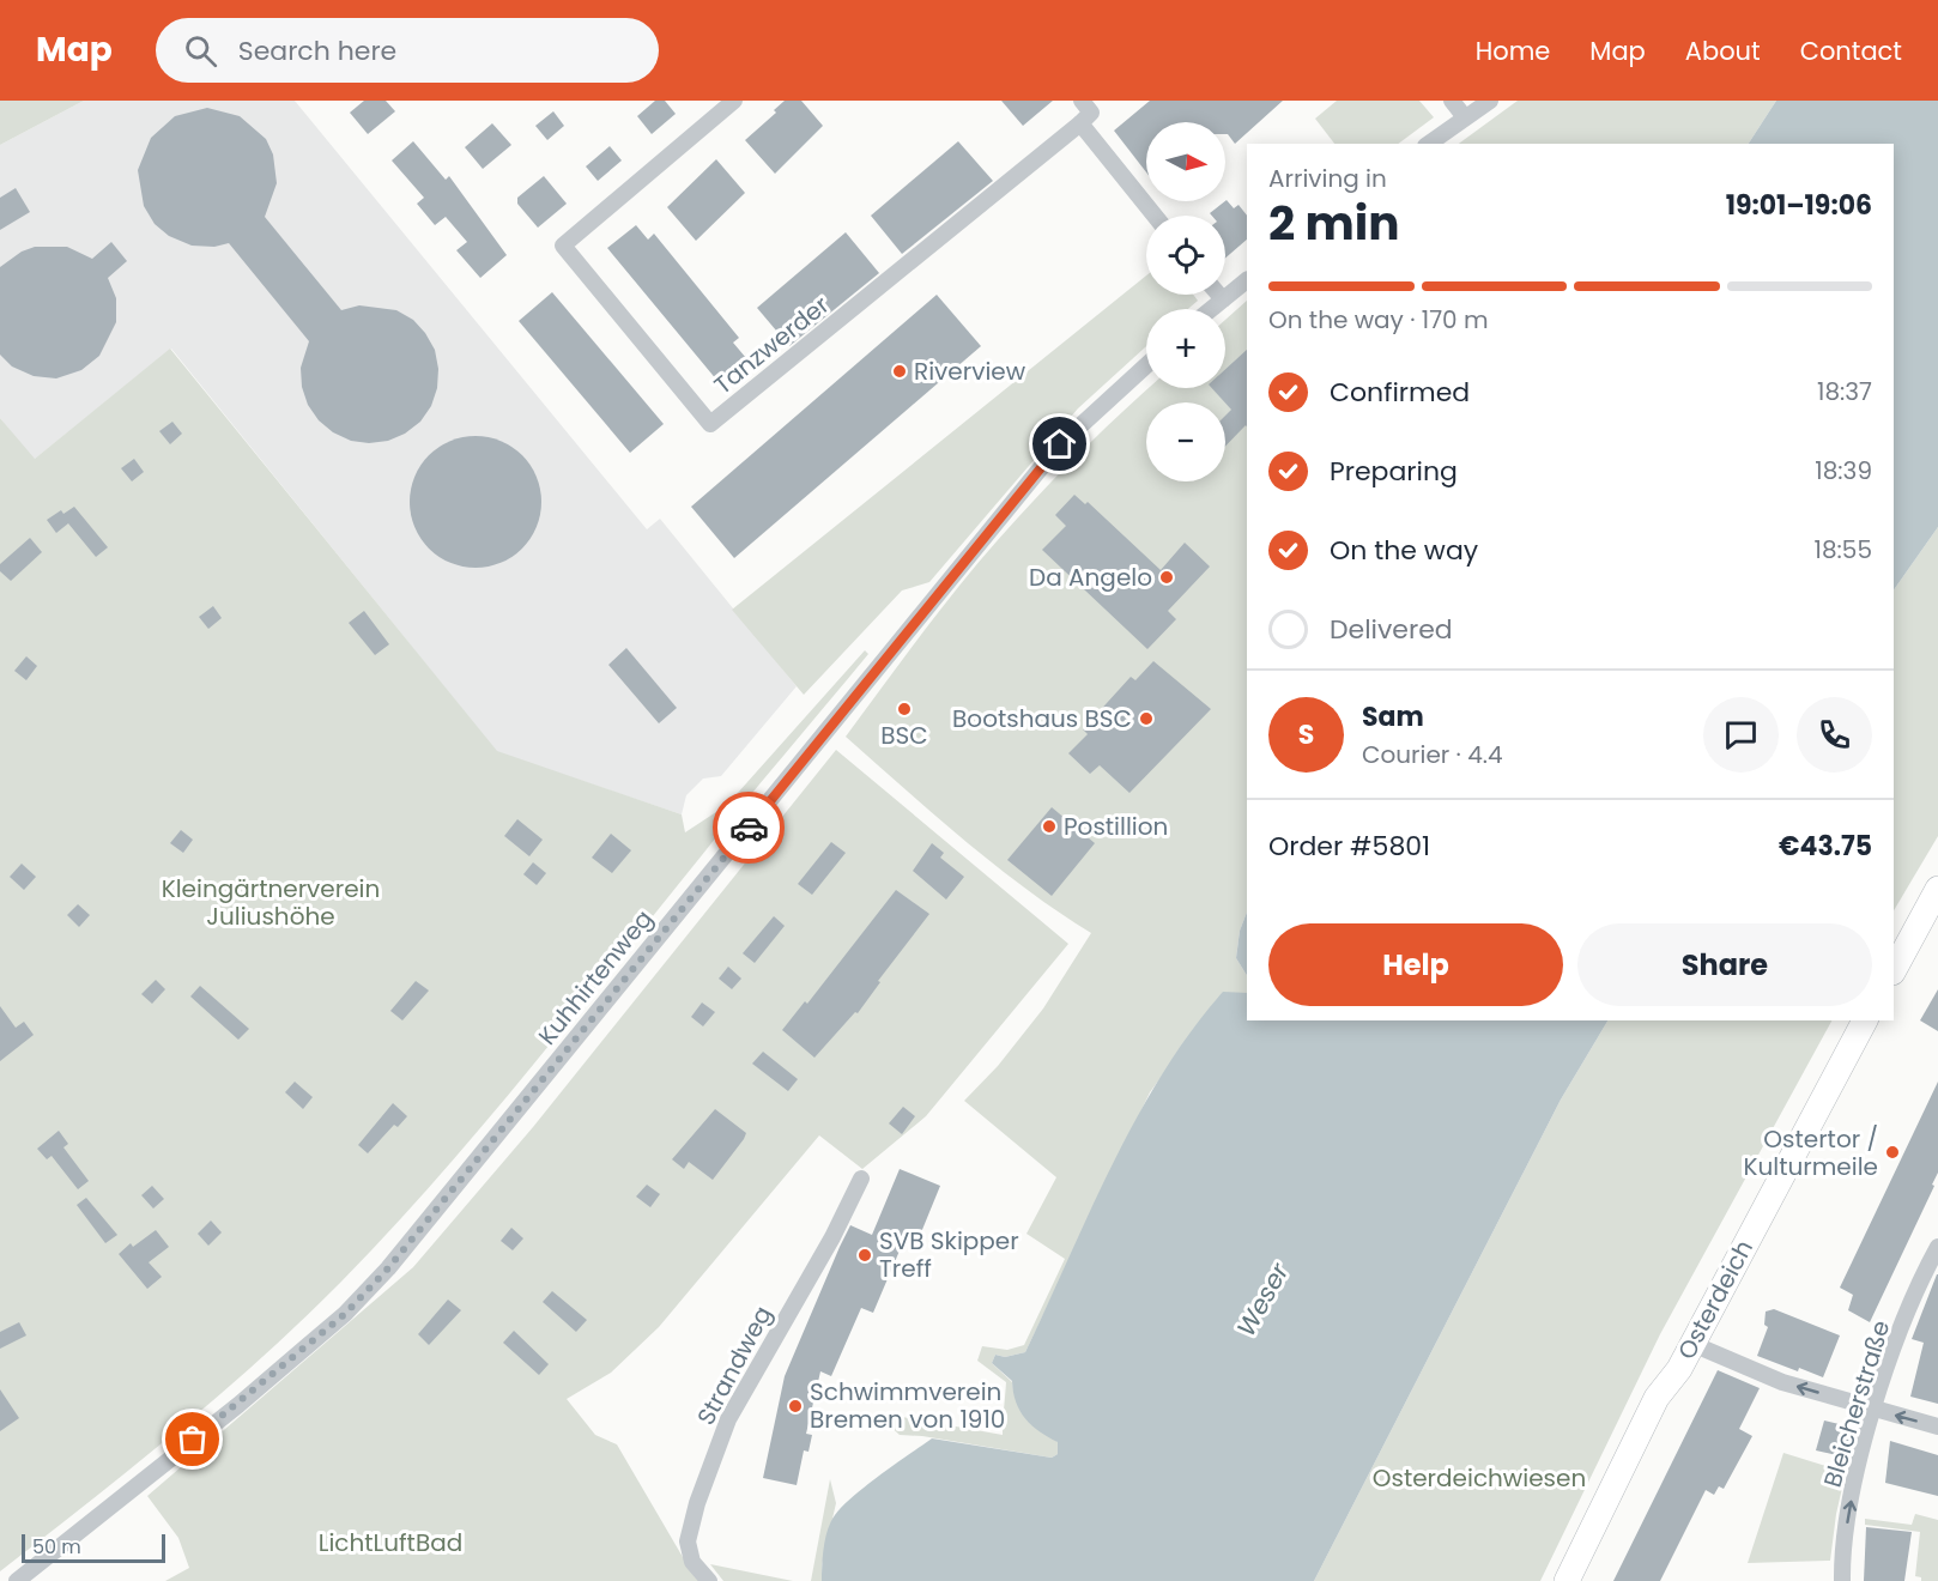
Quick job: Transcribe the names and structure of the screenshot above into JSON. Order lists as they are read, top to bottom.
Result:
{
  "streets": {
    "main road": ["Osterdeich"],
    "street": [
      "Tanzwerder",
      "Kuhhirtenweg",
      "Strandweg",
      "Bleicherstraße"
    ]
  },
  "one_way": ["Bleicherstraße"],
  "water": ["Weser"],
  "parks": ["Kleingärtnerverein Juliushöhe", "Osterdeichwiesen", "LichtLuftBad"],
  "places": [
    "Riverview",
    "Da Angelo",
    "BSC",
    "Bootshaus BSC",
    "Postillion",
    "Ostertor / Kulturmeile",
    "SVB Skipper Treff",
    "Schwimmverein Bremen von 1910"
  ],
  "scale_bar": "50 m",
  "north": "right",
  "page": {
    "header": "Map",
    "search": "Search here",
    "nav": [
      "Home",
      "Map",
      "About",
      "Contact"
    ],
    "map_buttons": ["+", "−"],
    "heading": ["2 min", "Arriving in", "19:01–19:06"],
    "panel": [
      "Sam",
      "Courier · 4.4",
      "Order #5801",
      "€43.75"
    ],
    "bar": "On the way · 170 m",
    "list": [
      ["Confirmed", "18:37"],
      ["Preparing", "18:39"],
      ["On the way", "18:55"],
      "Delivered"
    ],
    "round": "S",
    "buttons": ["Help", "Share"],
    "scale": "50 m"
  }
}
